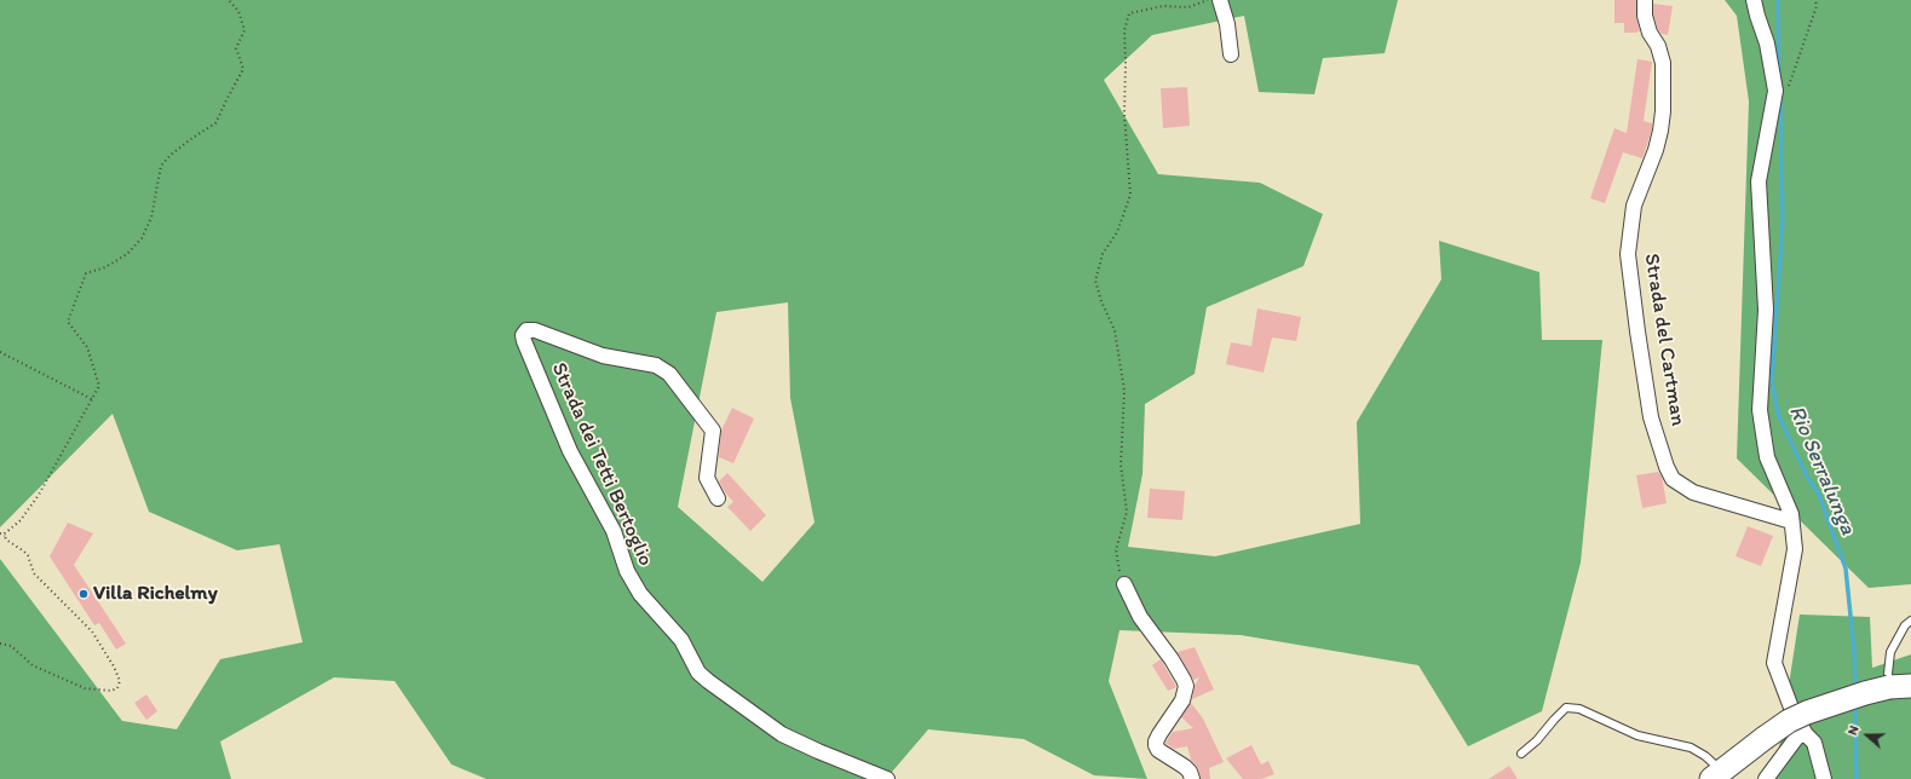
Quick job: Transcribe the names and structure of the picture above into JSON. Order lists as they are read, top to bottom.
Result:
{
  "streets": {
    "street": ["Strada del Cartman", "Strada dei Tetti Bertoglio"]
  },
  "water": ["Rio Serralunga"],
  "places": ["Villa Richelmy"],
  "north": "left"
}
